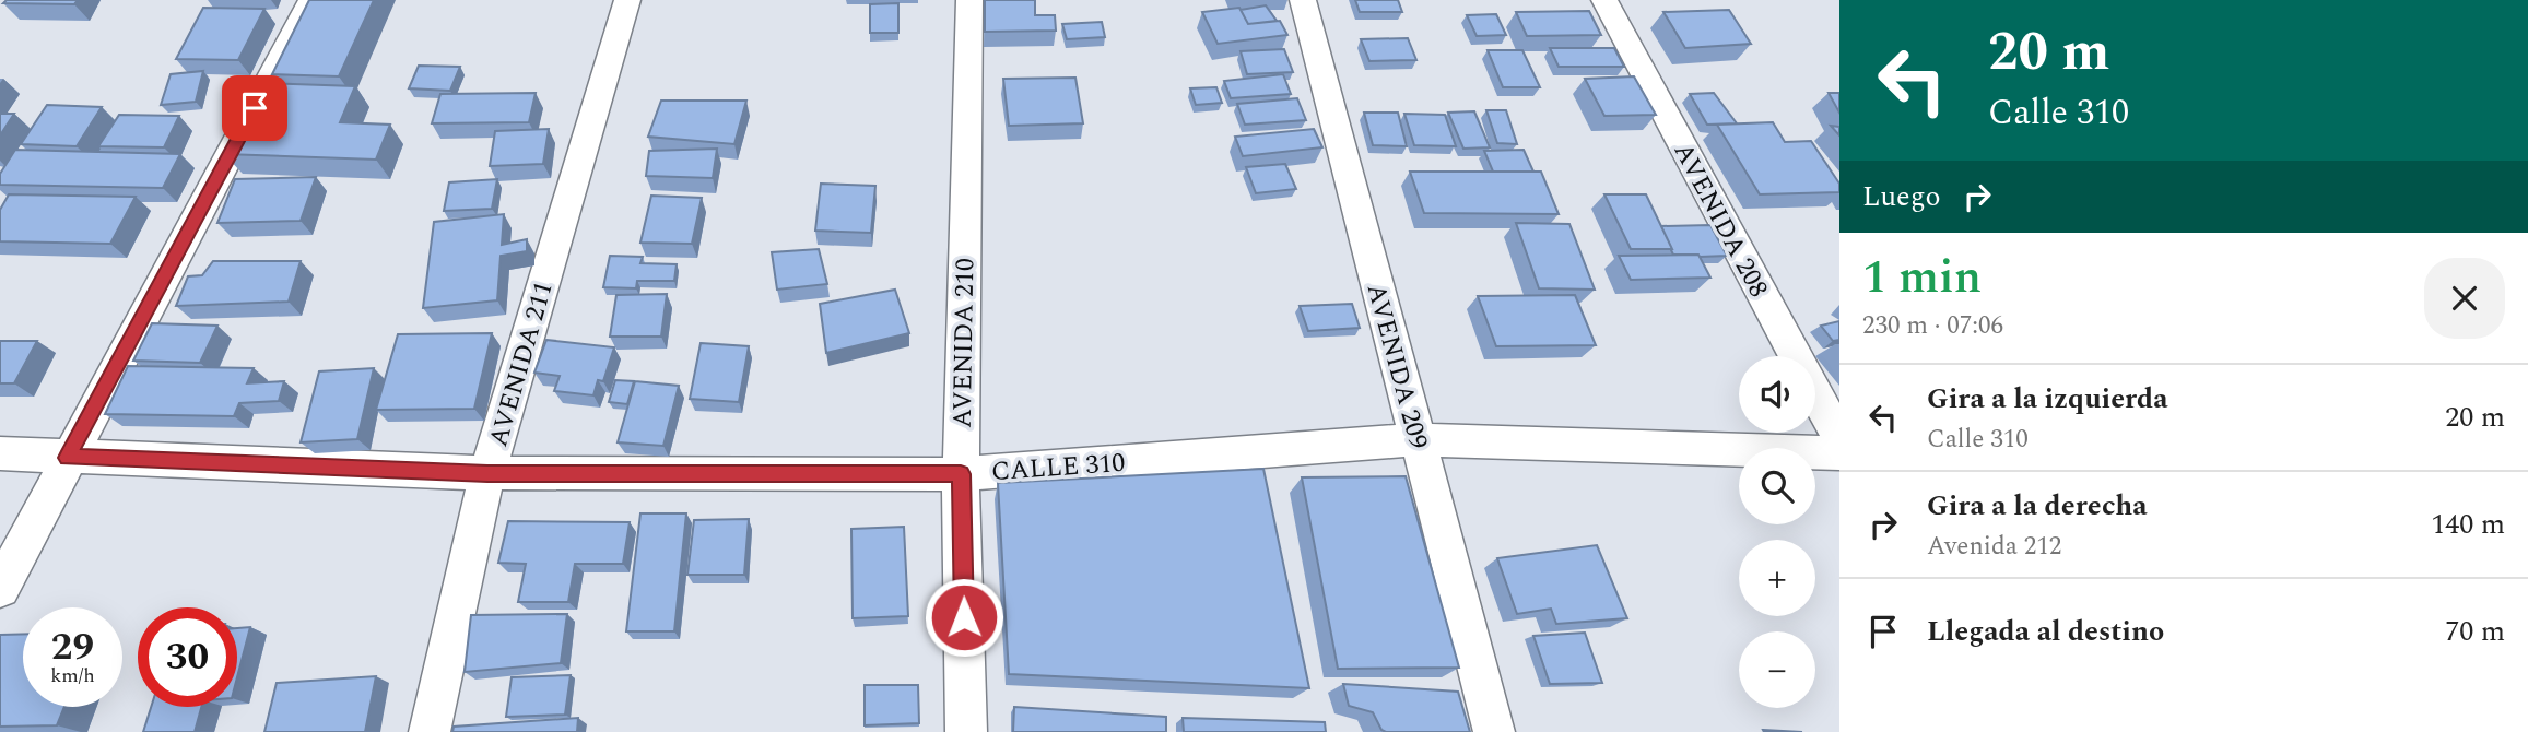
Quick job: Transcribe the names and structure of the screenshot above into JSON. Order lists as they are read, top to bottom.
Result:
{
  "streets": {
    "street": [
      "AVENIDA 208",
      "AVENIDA 210",
      "AVENIDA 211",
      "AVENIDA 209",
      "CALLE 310"
    ]
  },
  "crossings": [
    ["AVENIDA 210", "CALLE 310"],
    ["AVENIDA 211", "CALLE 310"],
    ["AVENIDA 209", "CALLE 310"]
  ],
  "page": {
    "turn": ["20 m", "Calle 310"],
    "then": "Luego",
    "heading": ["1 min", "230 m · 07:06"],
    "map_buttons": ["+", "−"],
    "list": [
      {
        "name": "Gira a la izquierda",
        "note": "Calle 310",
        "value": "20 m"
      },
      {
        "name": "Gira a la derecha",
        "note": "Avenida 212",
        "value": "140 m"
      },
      {
        "name": "Llegada al destino",
        "value": "70 m"
      }
    ],
    "speed": "29 km/h",
    "limit": "30"
  }
}
